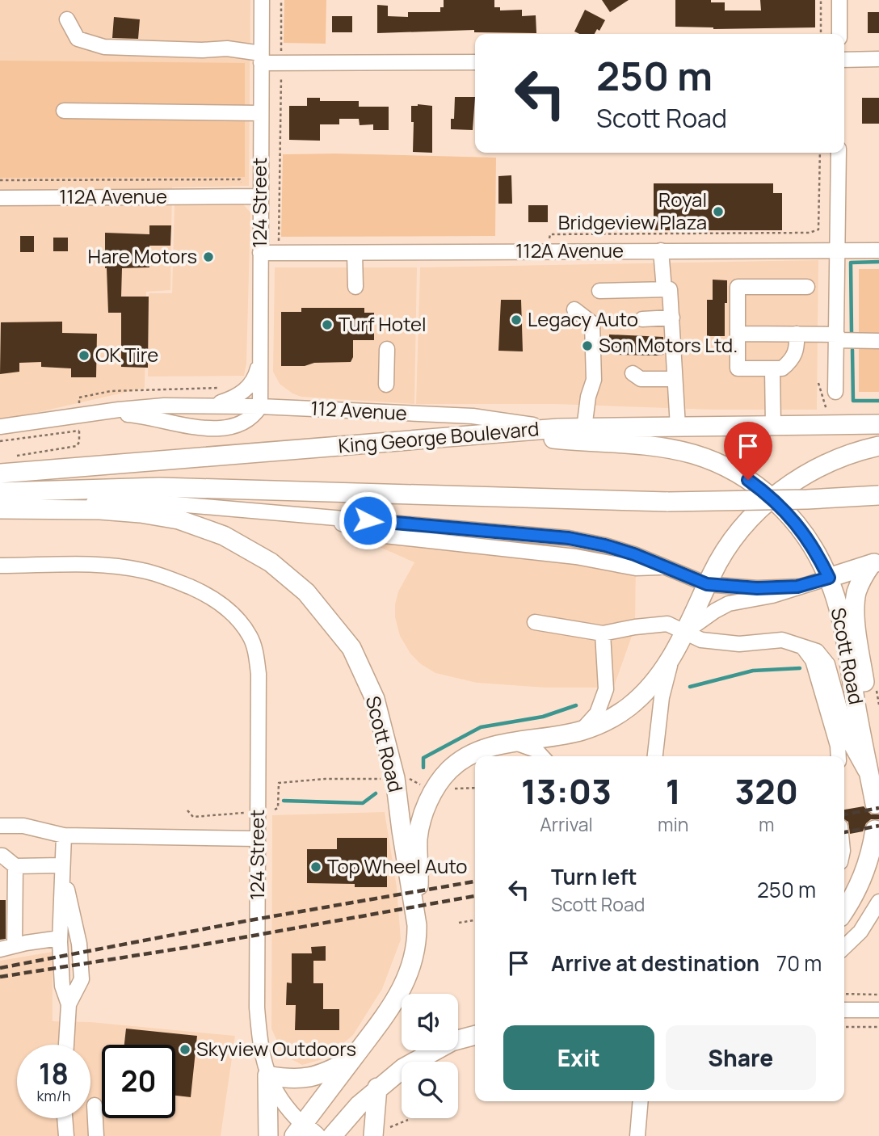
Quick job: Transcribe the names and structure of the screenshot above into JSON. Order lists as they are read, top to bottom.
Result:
{
  "streets": {
    "main road": ["King George Boulevard", "Scott Road"],
    "street": ["112A Avenue", "124 Street", "112 Avenue"]
  },
  "crossings": [
    ["112A Avenue", "124 Street"],
    ["124 Street", "112 Avenue"],
    ["124 Street", "Scott Road"],
    ["112 Avenue", "King George Boulevard"],
    ["King George Boulevard", "Scott Road"]
  ],
  "places": [
    "Royal Bridgeview Plaza",
    "Hare Motors",
    "Legacy Auto",
    "Turf Hotel",
    "Son Motors Ltd.",
    "OK Tire",
    "Top Wheel Auto",
    "Skyview Outdoors"
  ],
  "page": {
    "turn": ["250 m", "Scott Road"],
    "eta": [
      "13:03",
      "Arrival",
      "1",
      "min",
      "320",
      "m"
    ],
    "list": [
      {
        "name": "Turn left",
        "note": "Scott Road",
        "value": "250 m"
      },
      {
        "name": "Arrive at destination",
        "value": "70 m"
      }
    ],
    "buttons": ["Exit", "Share"],
    "speed": "18 km/h",
    "limit": "20"
  }
}
